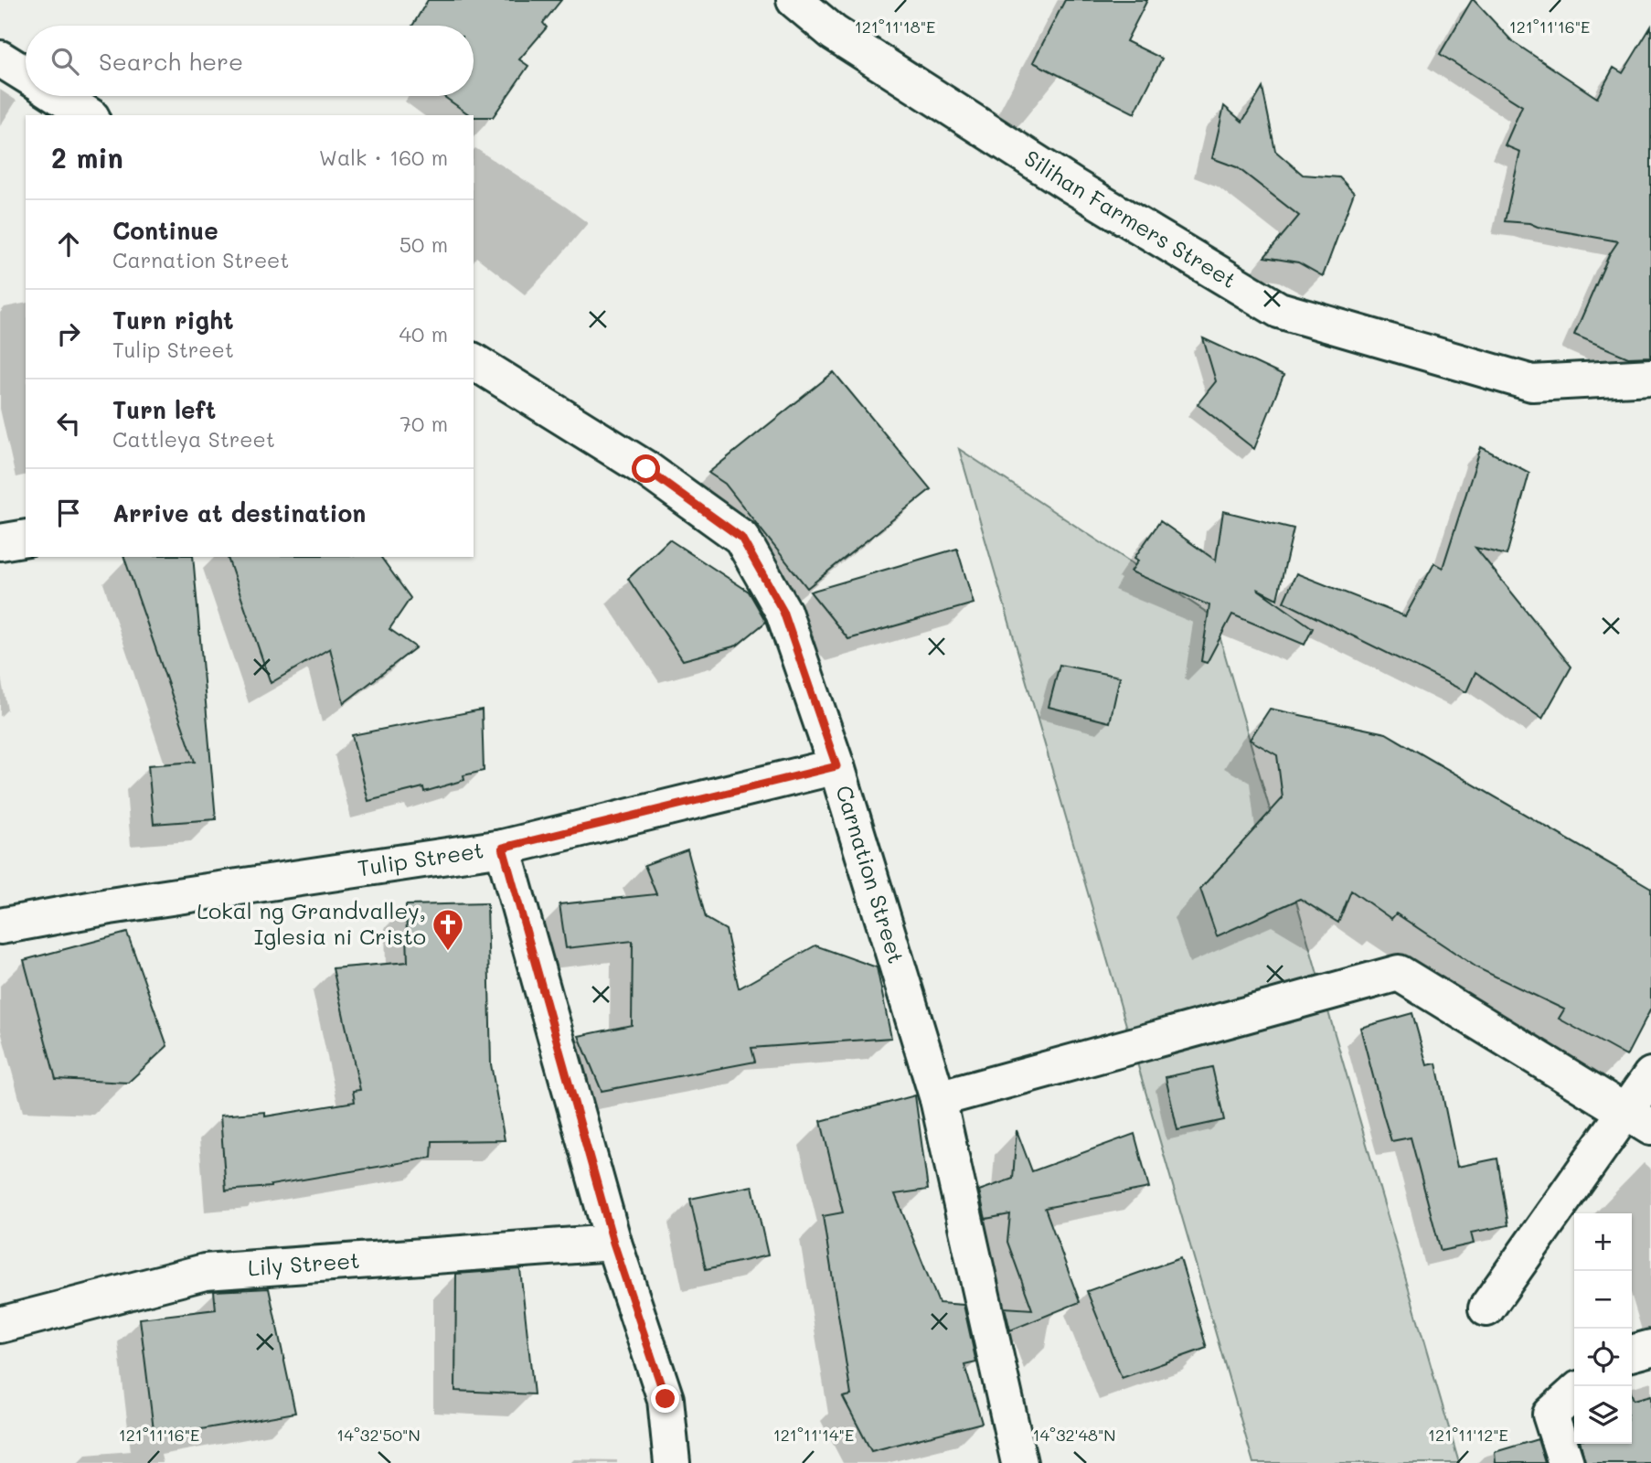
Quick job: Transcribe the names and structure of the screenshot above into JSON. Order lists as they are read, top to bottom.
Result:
{
  "streets": {
    "street": [
      "Silihan Farmers Street",
      "Tulip Street",
      "Carnation Street",
      "Lily Street"
    ]
  },
  "crossings": [
    ["Tulip Street", "Carnation Street"]
  ],
  "places": {
    "church": ["Lokal ng Grandvalley, Iglesia ni Cristo"]
  },
  "page": {
    "search": "Search here",
    "heading": ["2 min", "Walk · 160 m"],
    "list": [
      ["Continue", "Carnation Street", "50 m"],
      ["Turn right", "Tulip Street", "40 m"],
      ["Turn left", "Cattleya Street", "70 m"],
      "Arrive at destination"
    ],
    "map_buttons": ["+", "−"]
  },
  "coordinates": [
    "121°11'18\"E",
    "121°11'16\"E",
    "121°11'14\"E",
    "121°11'12\"E",
    "14°32'50\"N",
    "14°32'48\"N"
  ]
}
